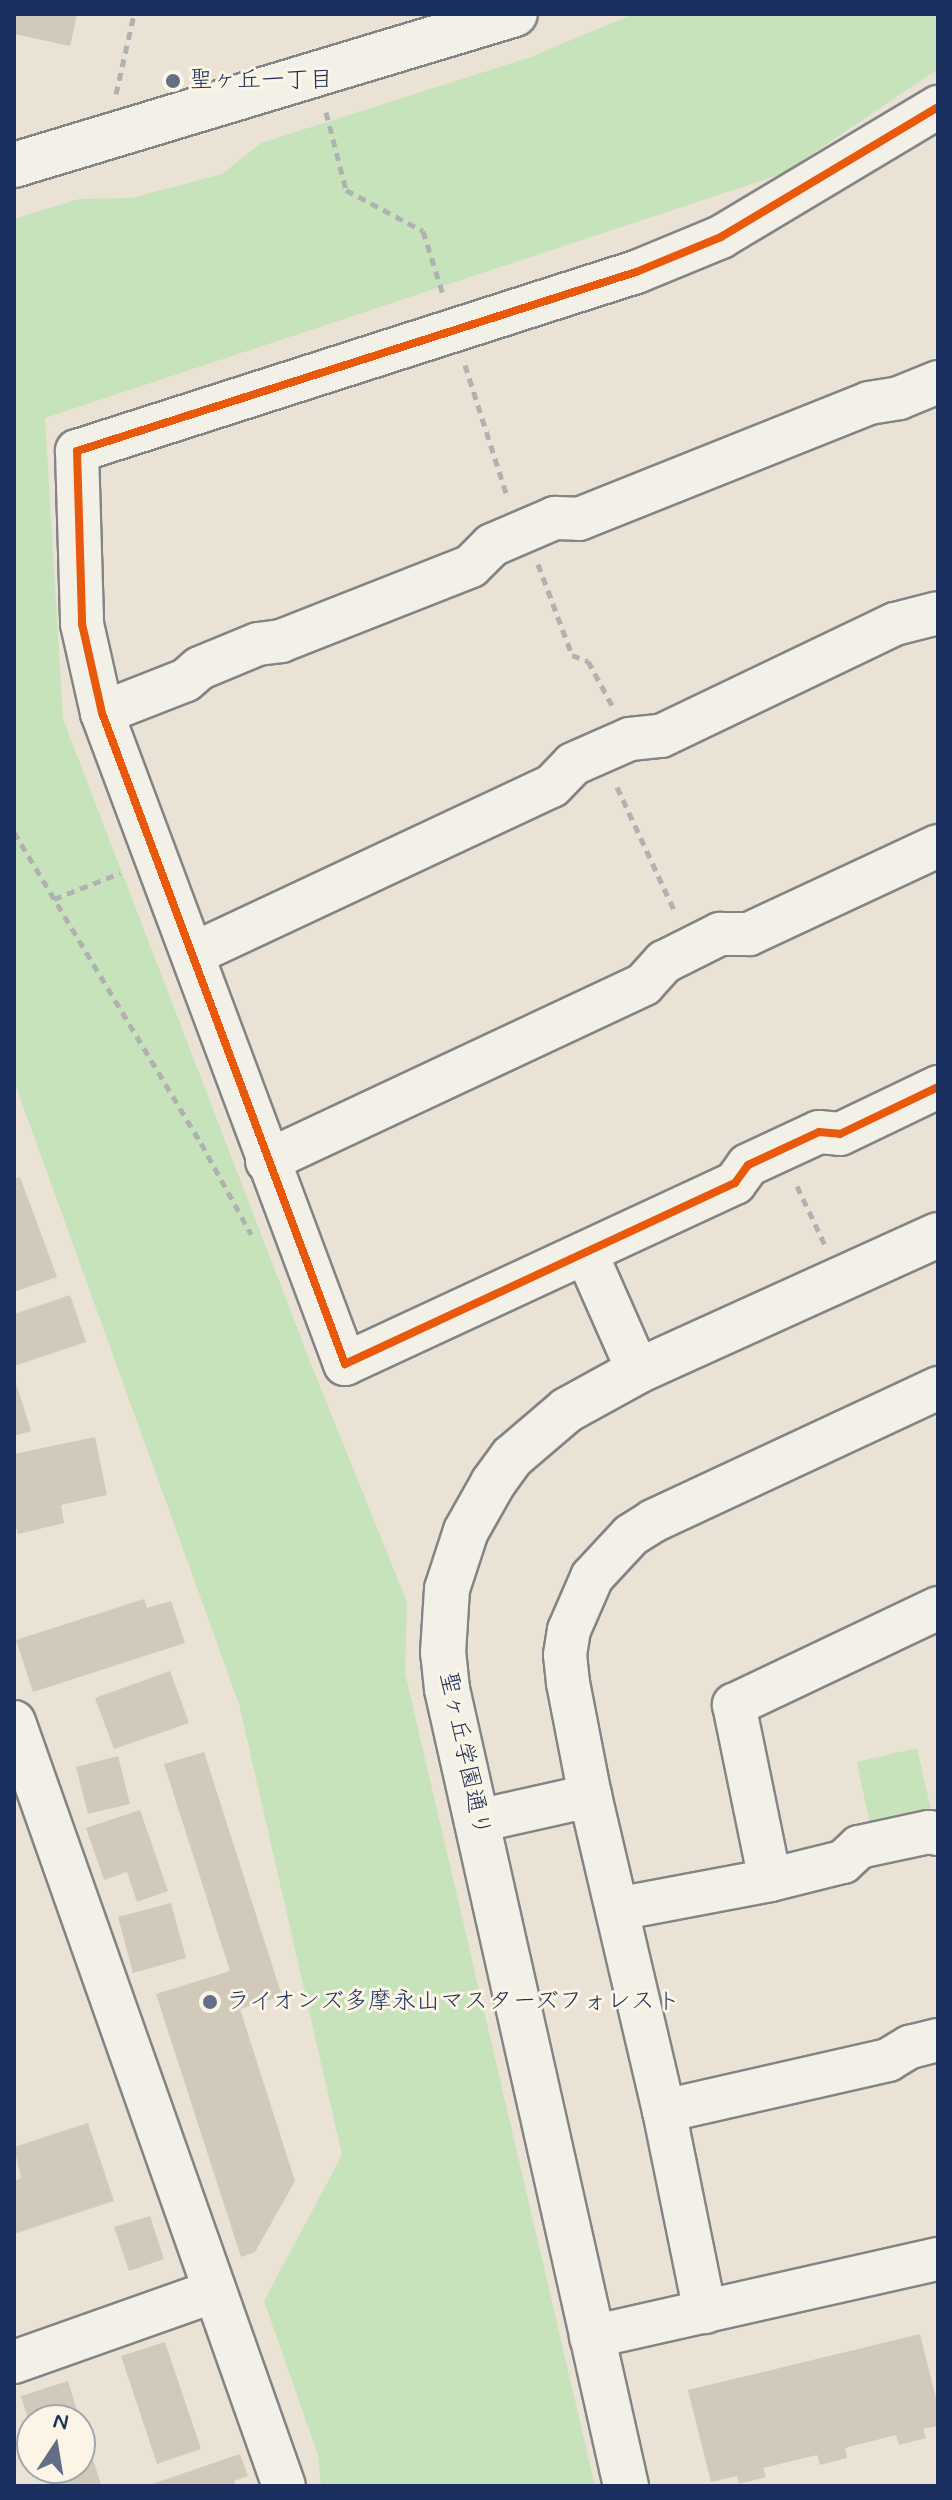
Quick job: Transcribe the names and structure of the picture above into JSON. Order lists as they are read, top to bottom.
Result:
{
  "streets": {
    "street": ["聖ヶ丘学園通り"]
  },
  "places": ["聖ヶ丘一丁目", "ライオンズ多摩永山マスターズフォレスト"],
  "north": "top"
}
